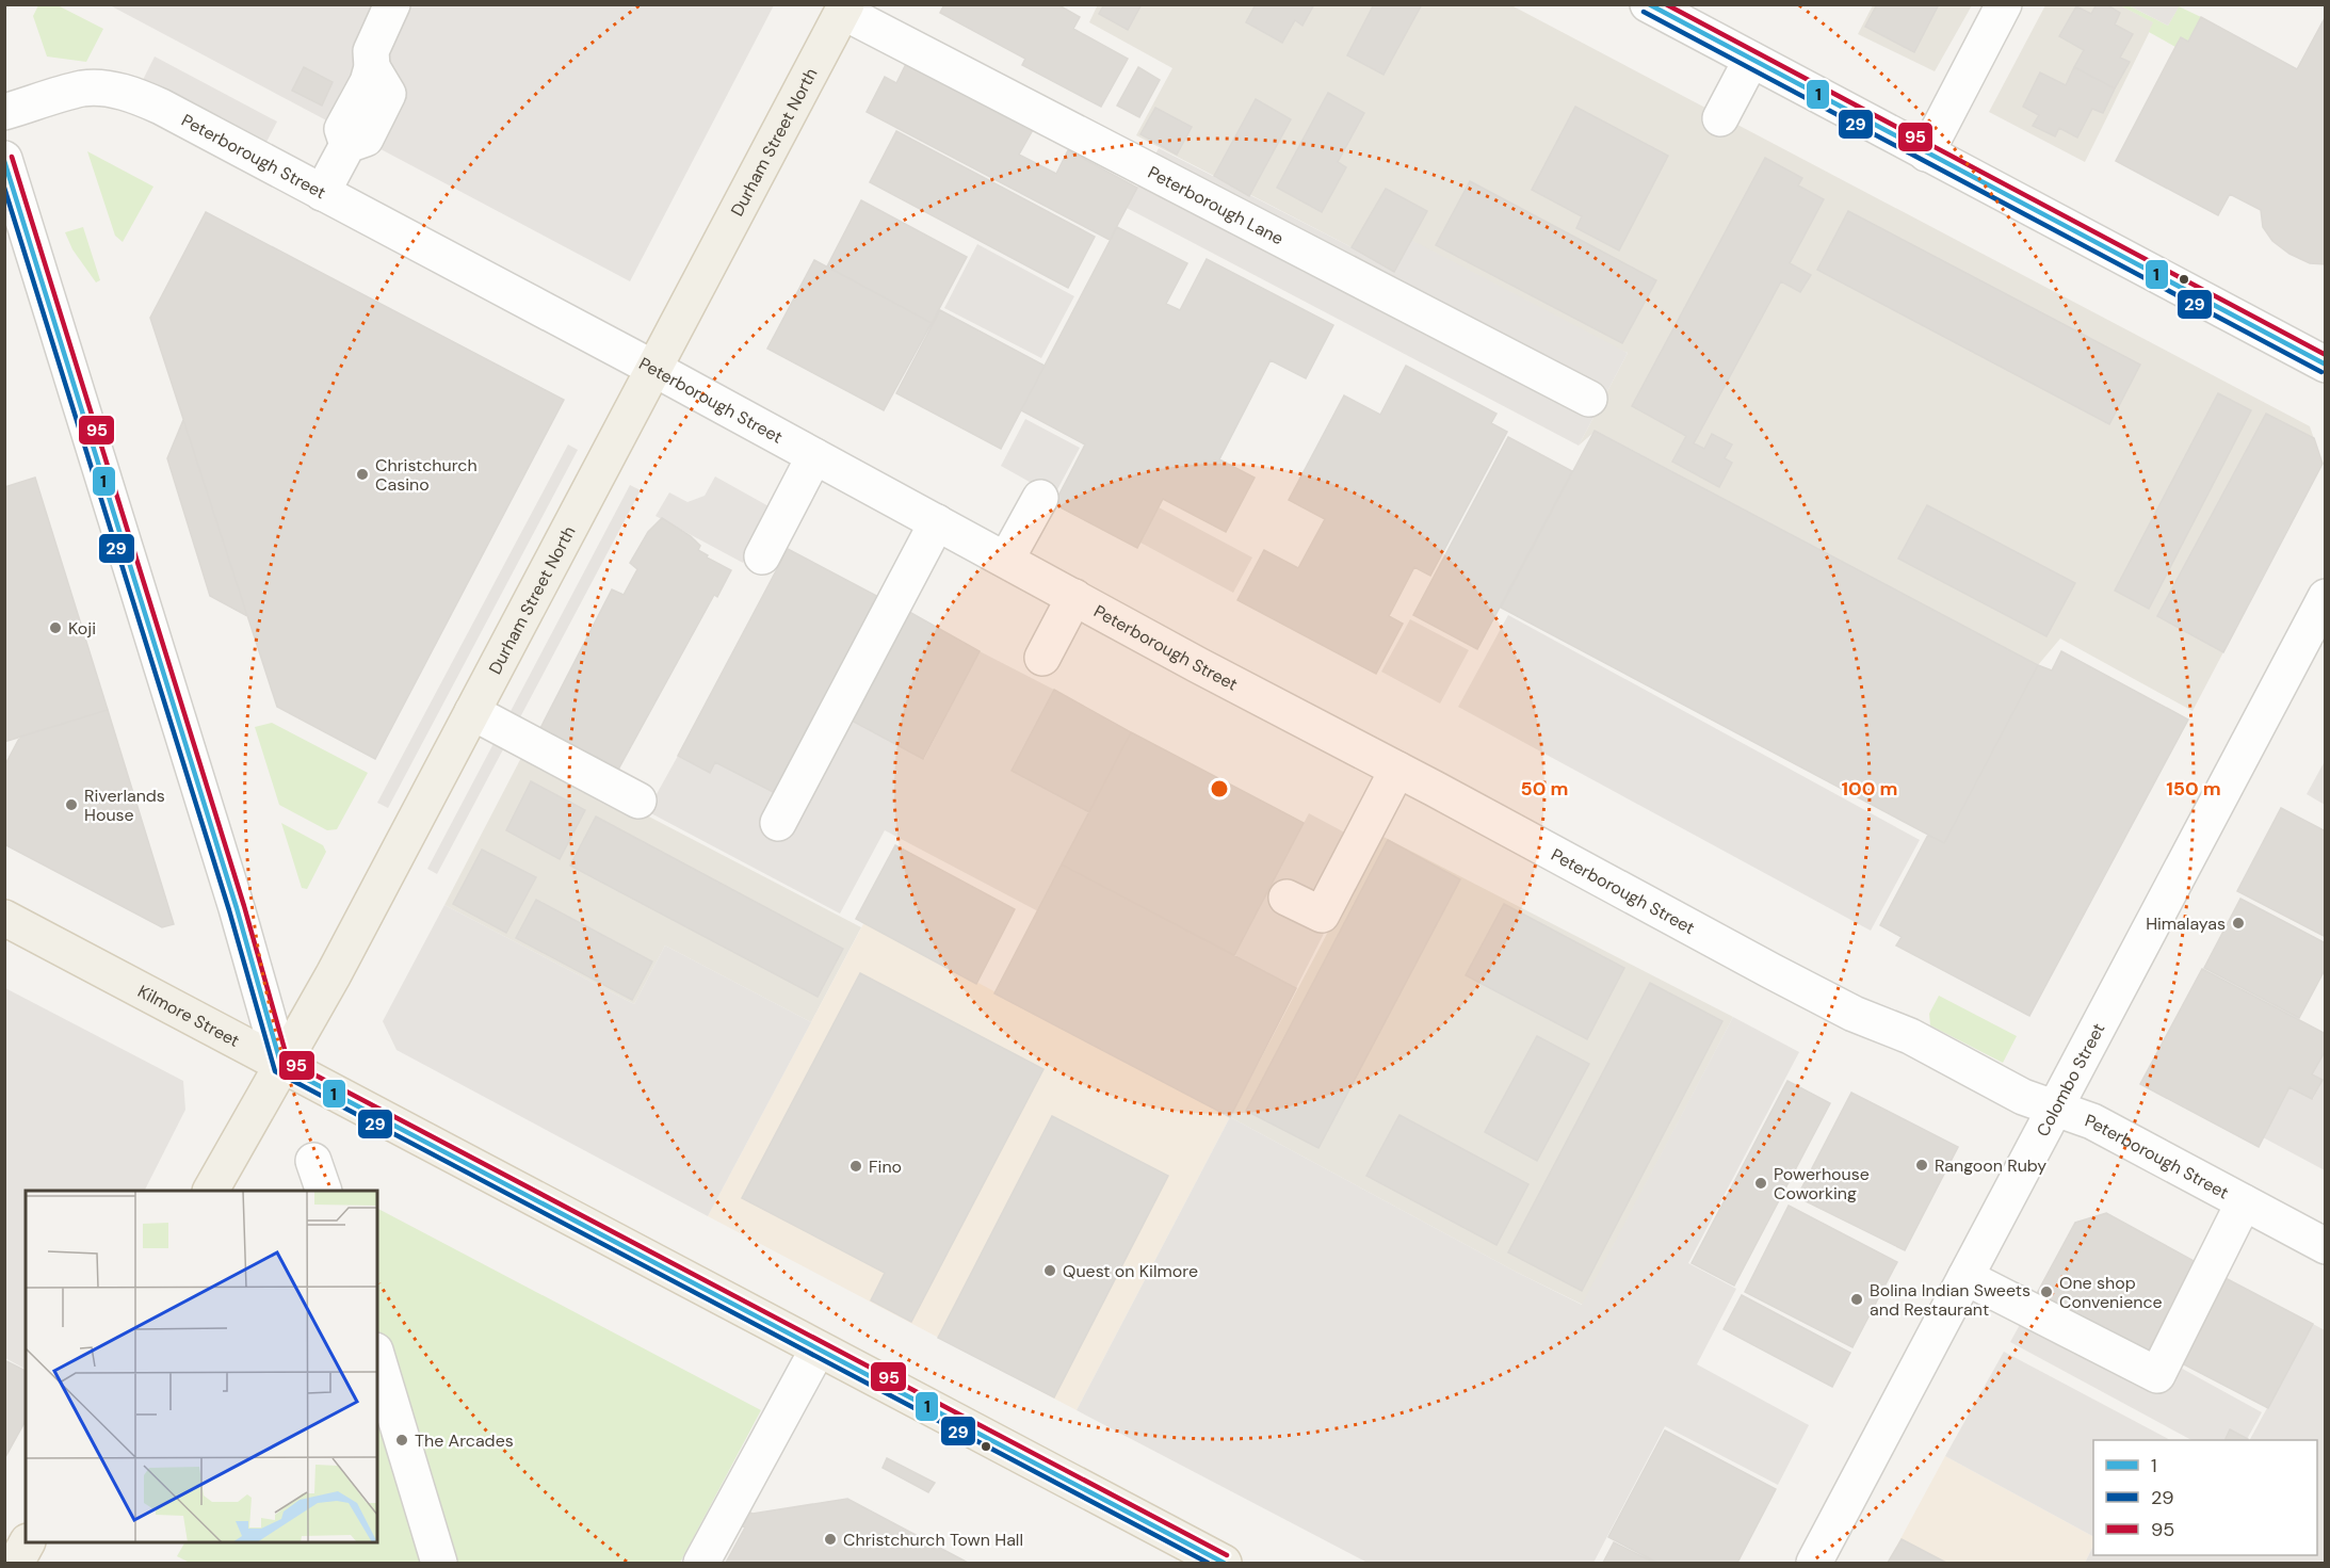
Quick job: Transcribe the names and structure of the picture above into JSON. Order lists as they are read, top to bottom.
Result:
{
  "streets": {
    "main road": ["Durham Street North", "Kilmore Street"],
    "street": ["Peterborough Street", "Peterborough Lane", "Colombo Street"]
  },
  "crossings": [
    ["Durham Street North", "Peterborough Street"],
    ["Durham Street North", "Peterborough Lane"],
    ["Durham Street North", "Kilmore Street"],
    ["Peterborough Street", "Colombo Street"]
  ],
  "places": [
    "Christchurch Casino",
    "Koji",
    "Riverlands House",
    "Himalayas",
    "Rangoon Ruby",
    "Fino",
    "Powerhouse Coworking",
    "Quest on Kilmore",
    "One shop Convenience",
    "Bolina Indian Sweets and Restaurant",
    "The Arcades",
    "Christchurch Town Hall"
  ],
  "lines": ["transit line 1", "transit line 95", "transit line 29"],
  "legend": ["1", "29", "95"],
  "rings": ["50 m", "100 m", "150 m"]
}
